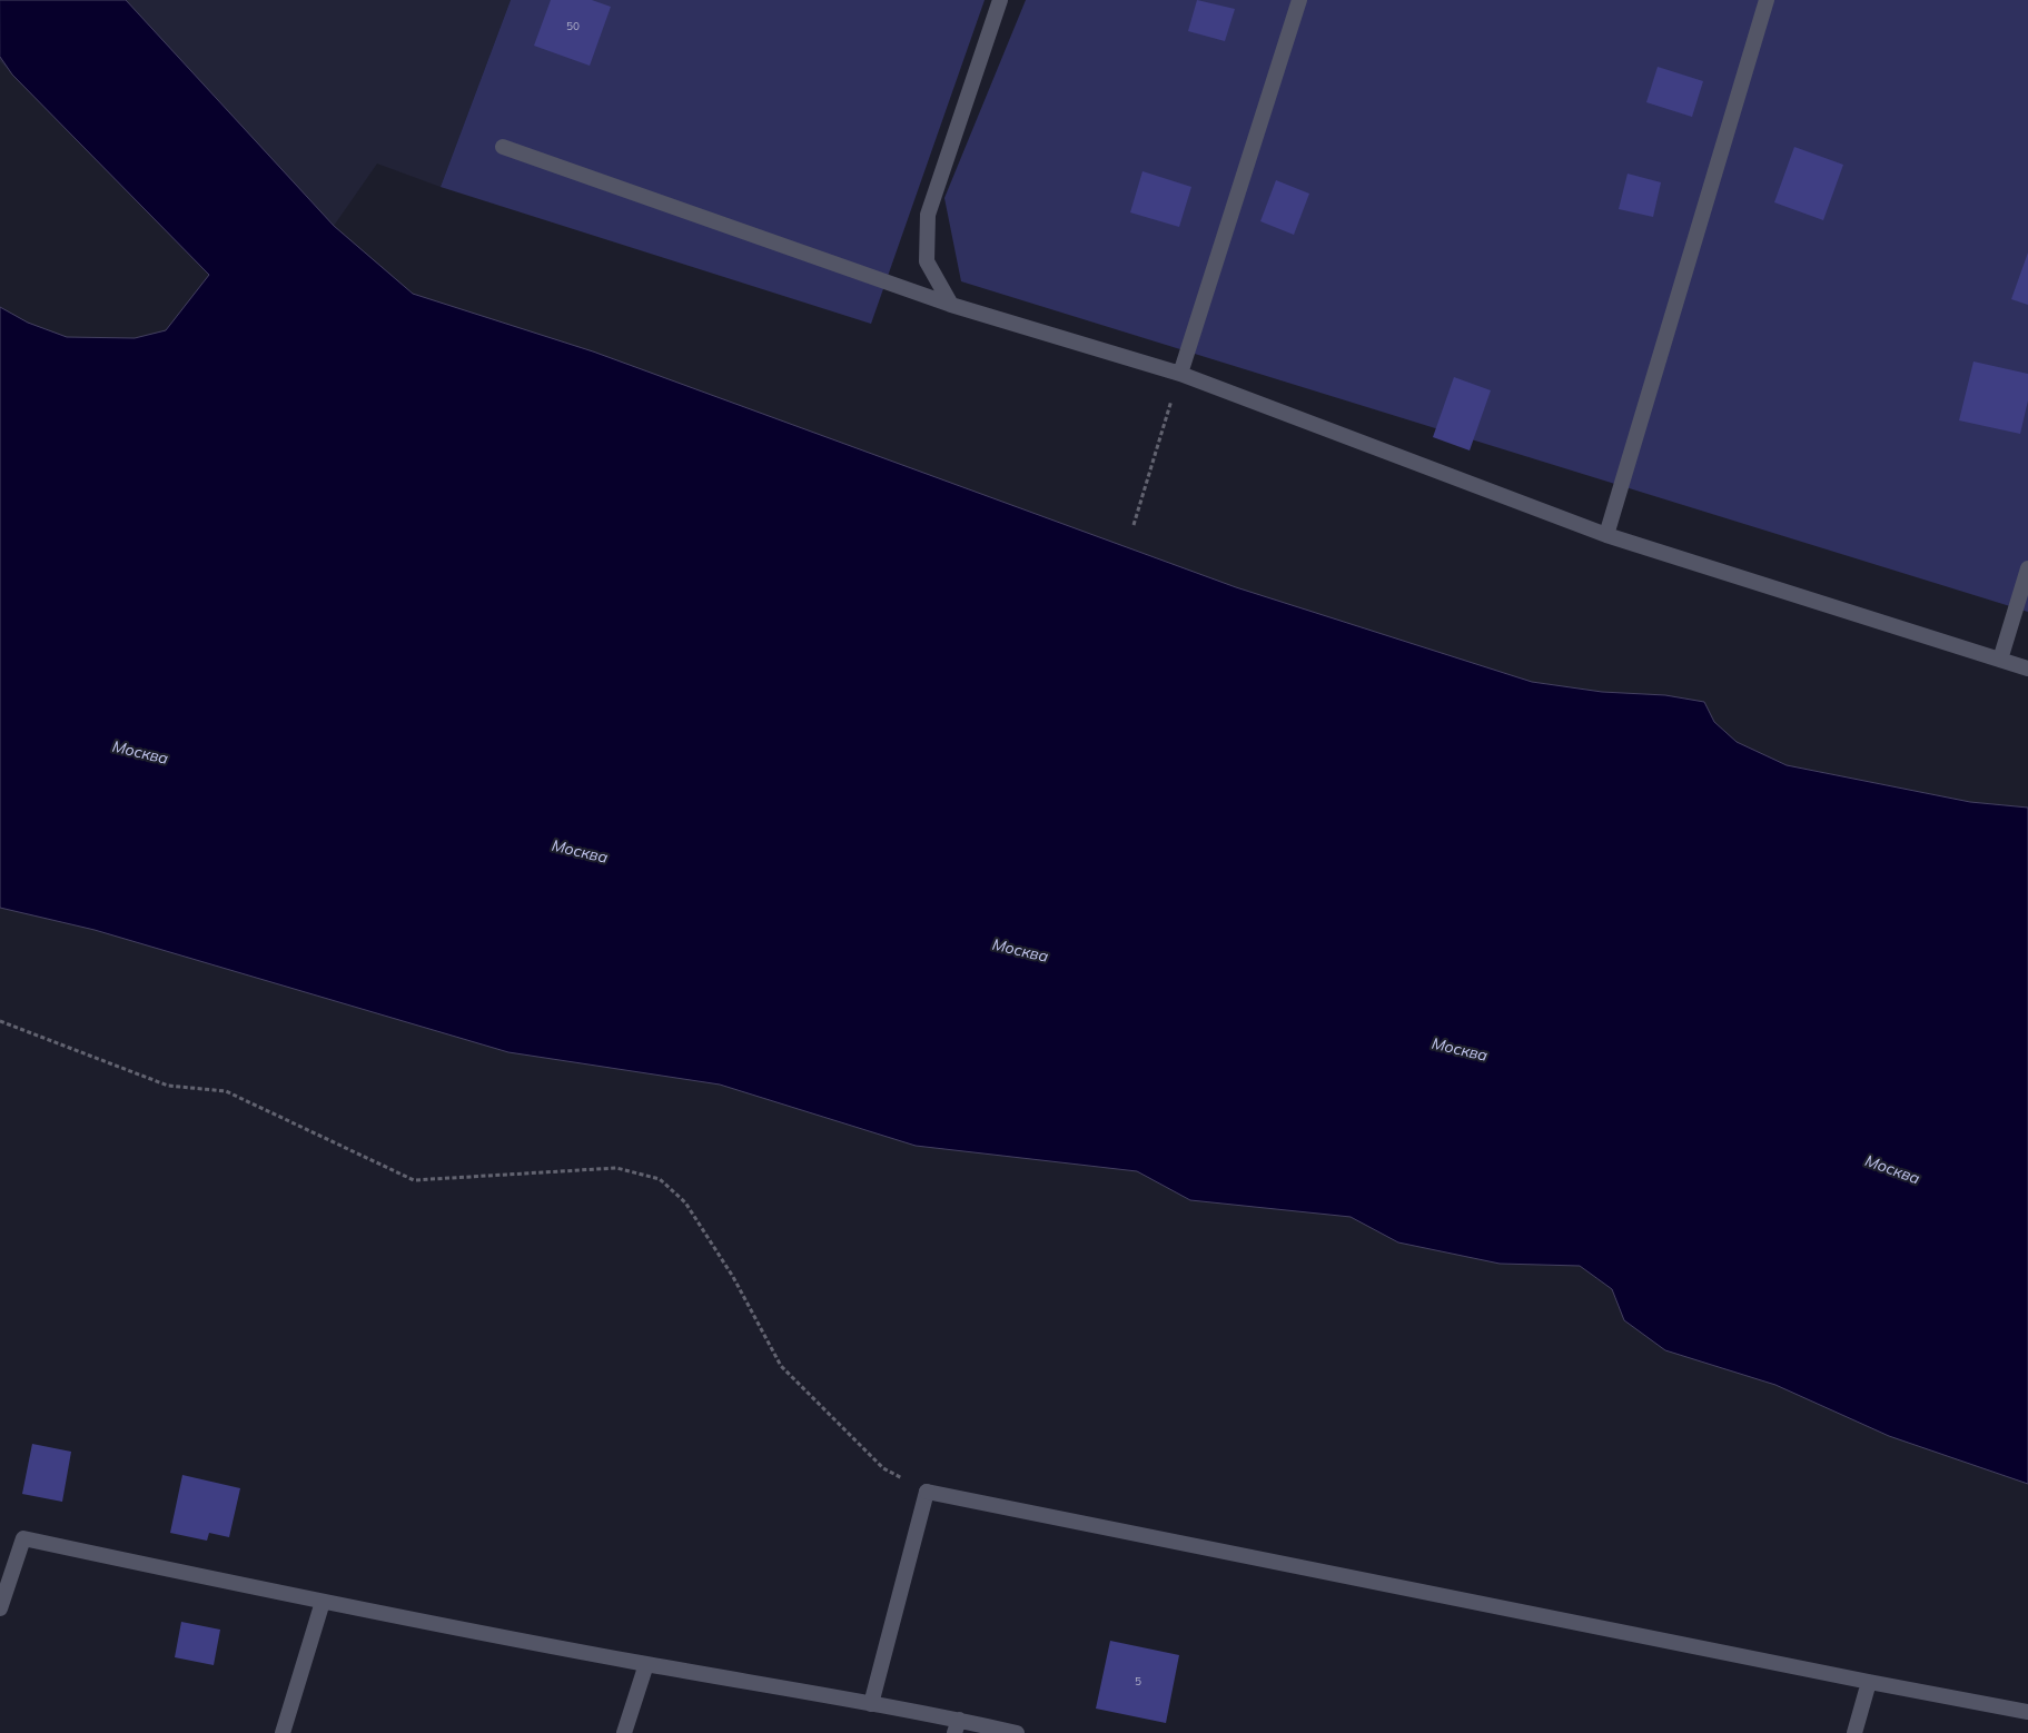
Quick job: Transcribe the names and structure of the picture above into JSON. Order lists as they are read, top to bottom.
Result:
{
  "water": ["Москва"],
  "house_numbers": ["50", "5"]
}
